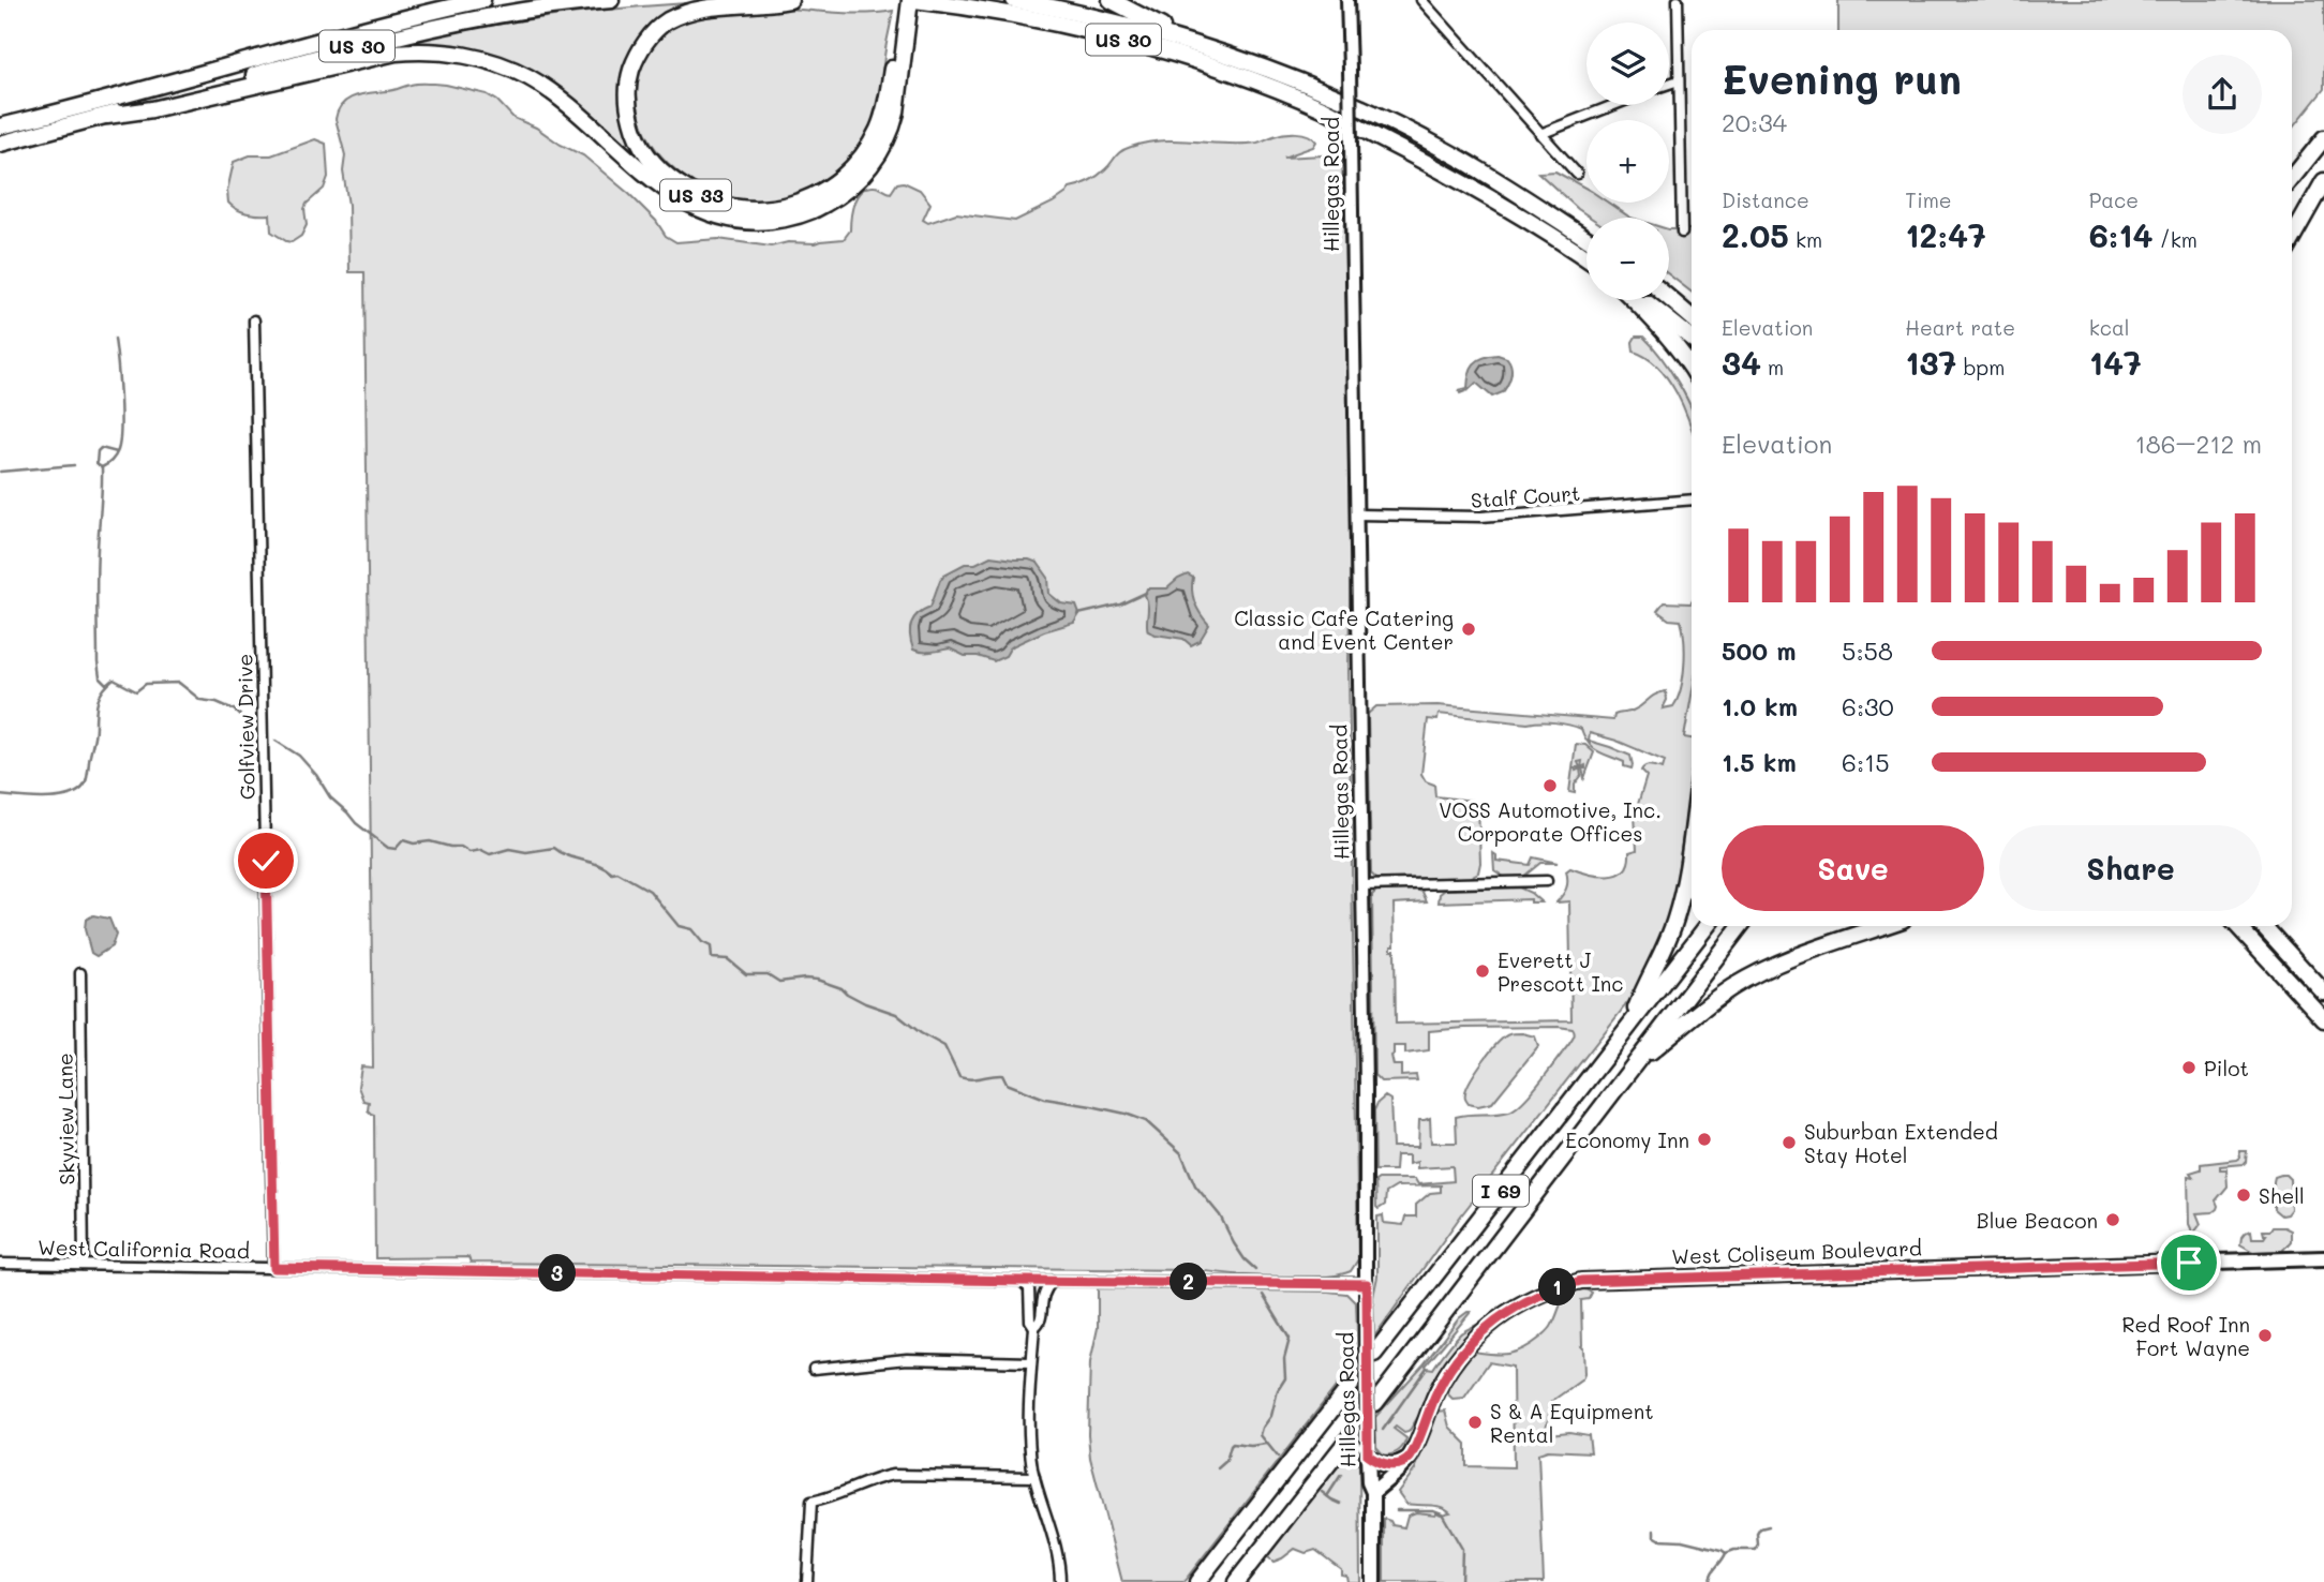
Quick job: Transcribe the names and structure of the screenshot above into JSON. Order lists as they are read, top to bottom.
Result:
{
  "streets": {
    "highway": ["US 30", "US 33", "I 69"],
    "main road": ["Hillegas Road", "West Coliseum Boulevard"],
    "street": [
      "Stalf Court",
      "Golfview Drive",
      "Skyview Lane",
      "West California Road"
    ]
  },
  "crossings": [
    ["Hillegas Road", "Stalf Court"],
    ["Hillegas Road", "West California Road"],
    ["Hillegas Road", "West Coliseum Boulevard"],
    ["Golfview Drive", "West California Road"],
    ["Skyview Lane", "West California Road"]
  ],
  "places": [
    "Classic Cafe Catering and Event Center",
    "VOSS Automotive, Inc. Corporate Offices",
    "Everett J Prescott Inc",
    "Pilot",
    "Economy Inn",
    "Suburban Extended Stay Hotel",
    "Shell",
    "Blue Beacon",
    "Red Roof Inn Fort Wayne",
    "S & A Equipment Rental"
  ],
  "page": {
    "map_buttons": ["+", "−"],
    "heading": ["Evening run", "20:34"],
    "stats": [
      ["Distance", "2.05 km"],
      ["Time", "12:47"],
      ["Pace", "6:14 /km"],
      ["Elevation", "34 m"],
      ["Heart rate", "137 bpm"],
      ["kcal", "147"]
    ],
    "chart": ["Elevation", "186–212 m"],
    "list": [
      {
        "name": "500 m",
        "note": "5:58"
      },
      {
        "name": "1.0 km",
        "note": "6:30"
      },
      {
        "name": "1.5 km",
        "note": "6:15"
      }
    ],
    "buttons": ["Save", "Share"],
    "pins": ["3", "2", "1"]
  }
}
